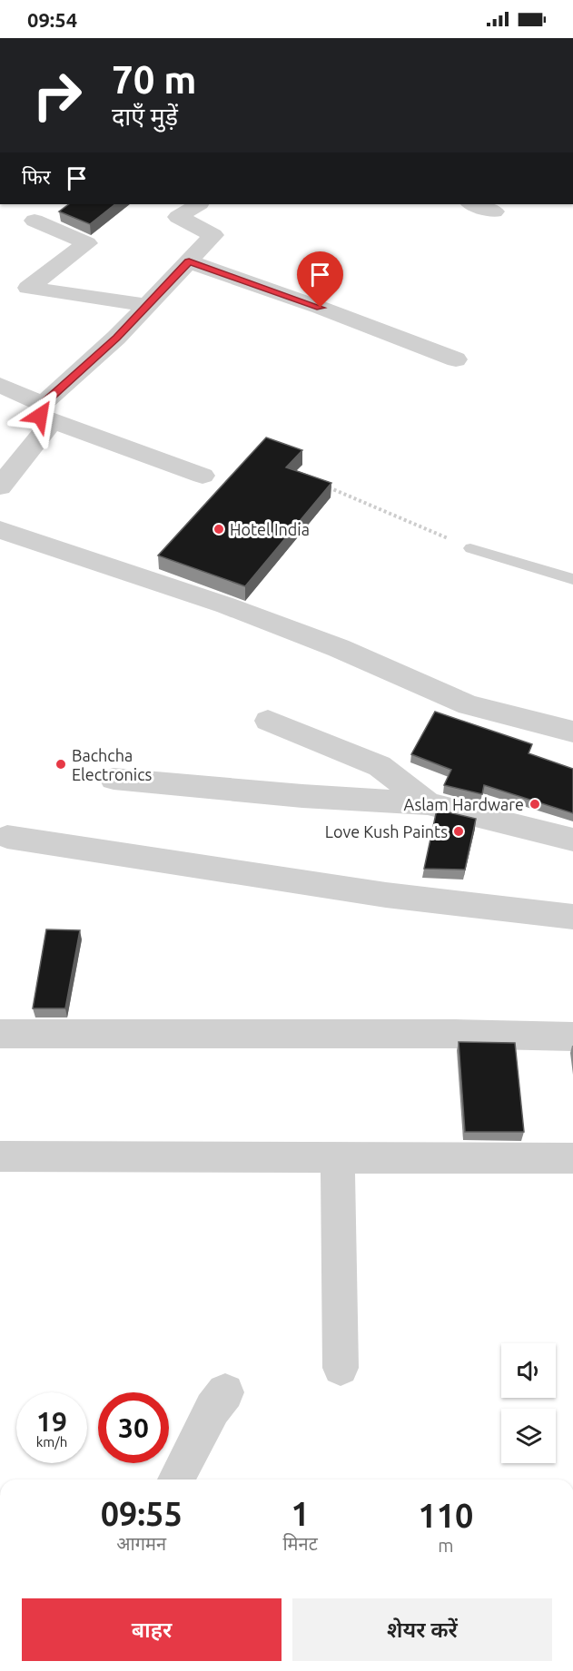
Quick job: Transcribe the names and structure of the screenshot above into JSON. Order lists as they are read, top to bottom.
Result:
{
  "places": [
    "Hotel India",
    "Bachcha Electronics",
    "Aslam Hardware",
    "Love Kush Paints"
  ],
  "page": {
    "status": "09:54",
    "turn": ["70 m", "दाएँ मुड़ें"],
    "then": "फिर",
    "speed": "19 km/h",
    "limit": "30",
    "eta": [
      "09:55",
      "आगमन",
      "1",
      "मिनट",
      "110",
      "m"
    ],
    "buttons": ["बाहर", "शेयर करें"]
  }
}
